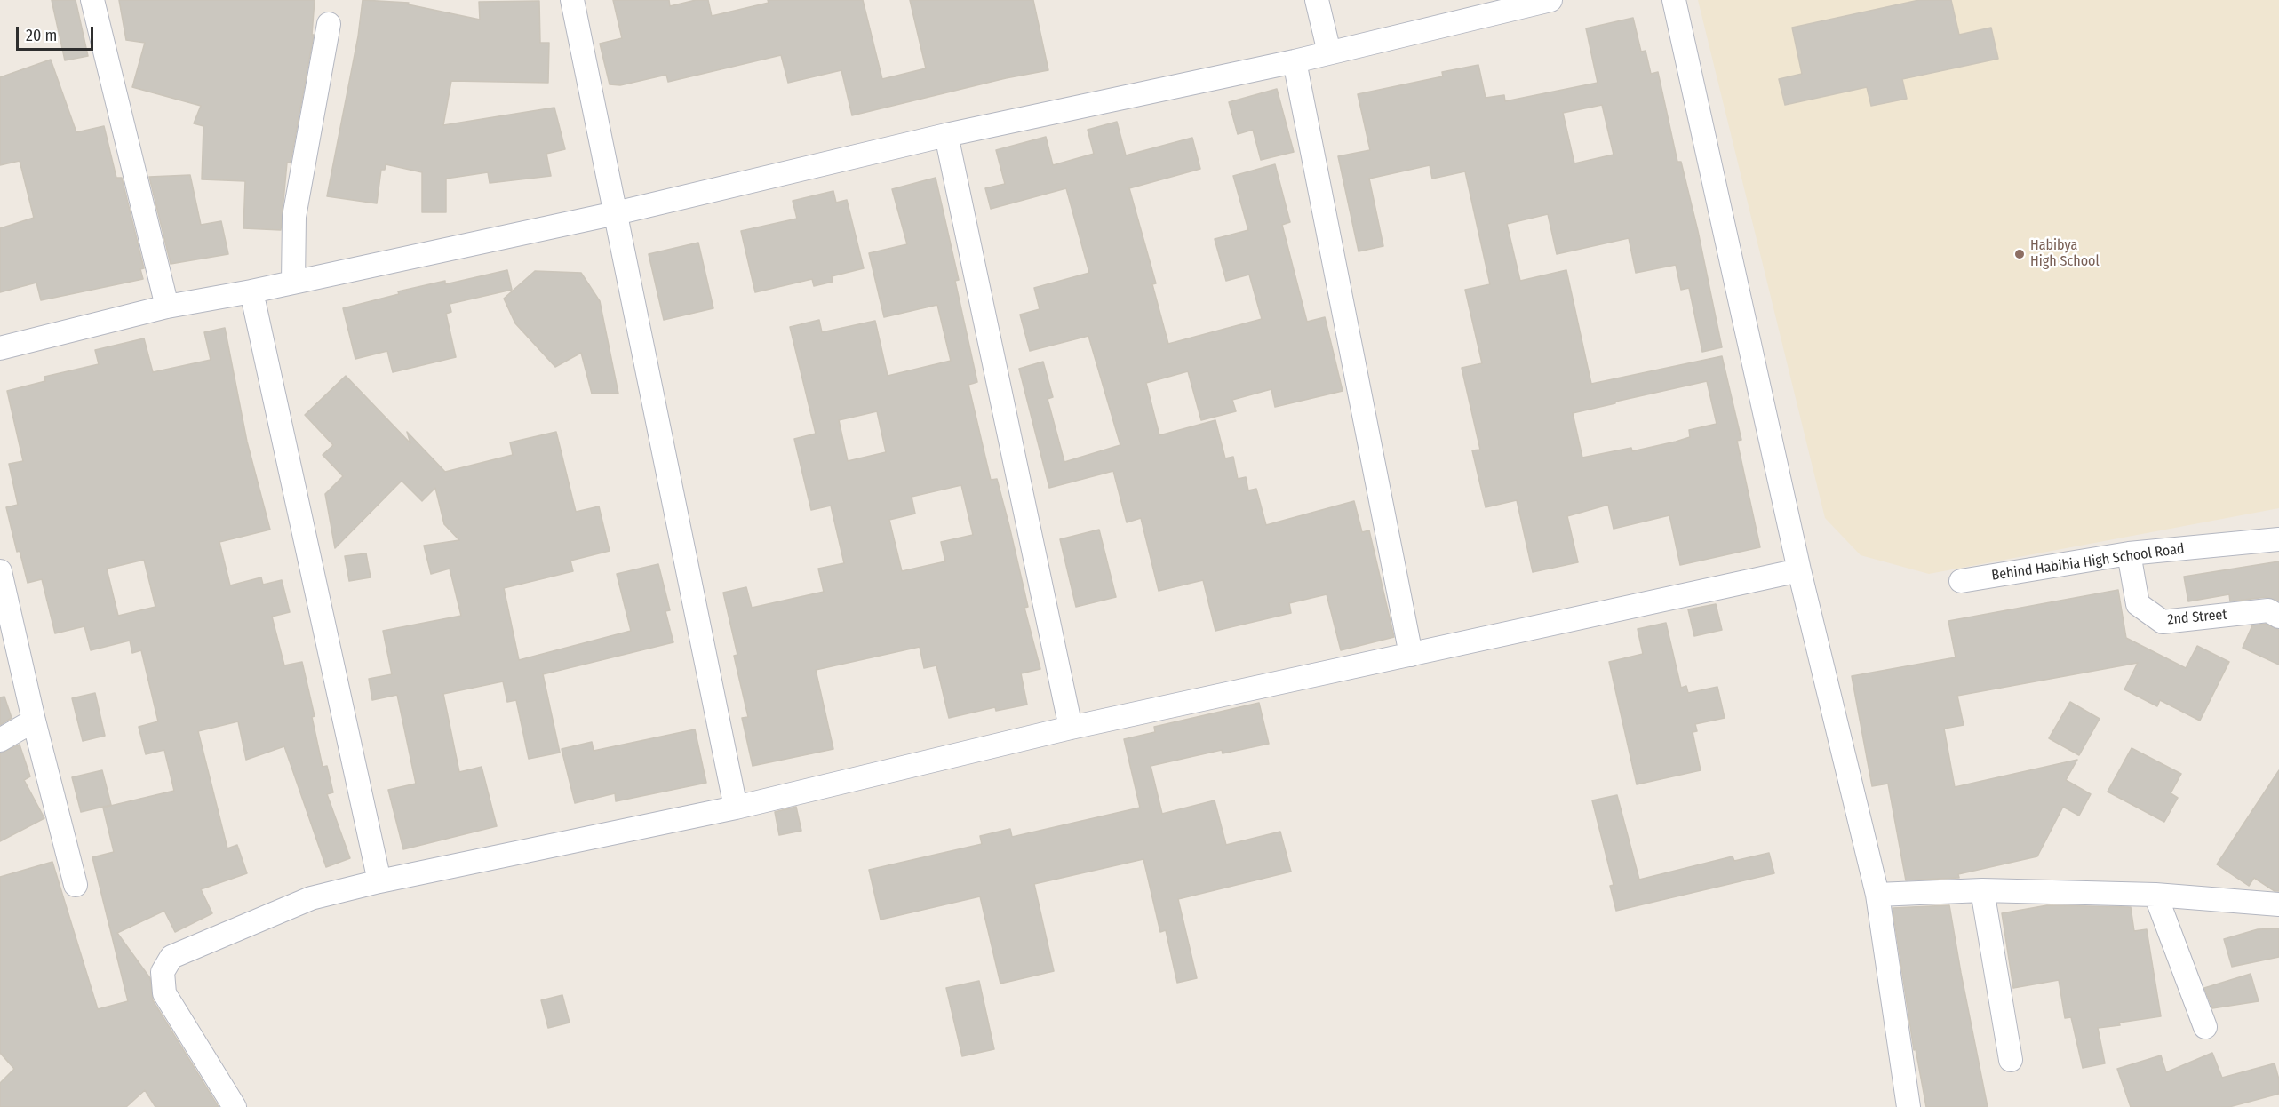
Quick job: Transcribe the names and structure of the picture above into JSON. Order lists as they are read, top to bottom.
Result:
{
  "streets": {
    "street": ["Behind Habibia High School Road", "2nd Street"]
  },
  "crossings": [
    ["Behind Habibia High School Road", "2nd Street"]
  ],
  "places": ["Habibya High School"],
  "scale_bar": "20 m"
}
